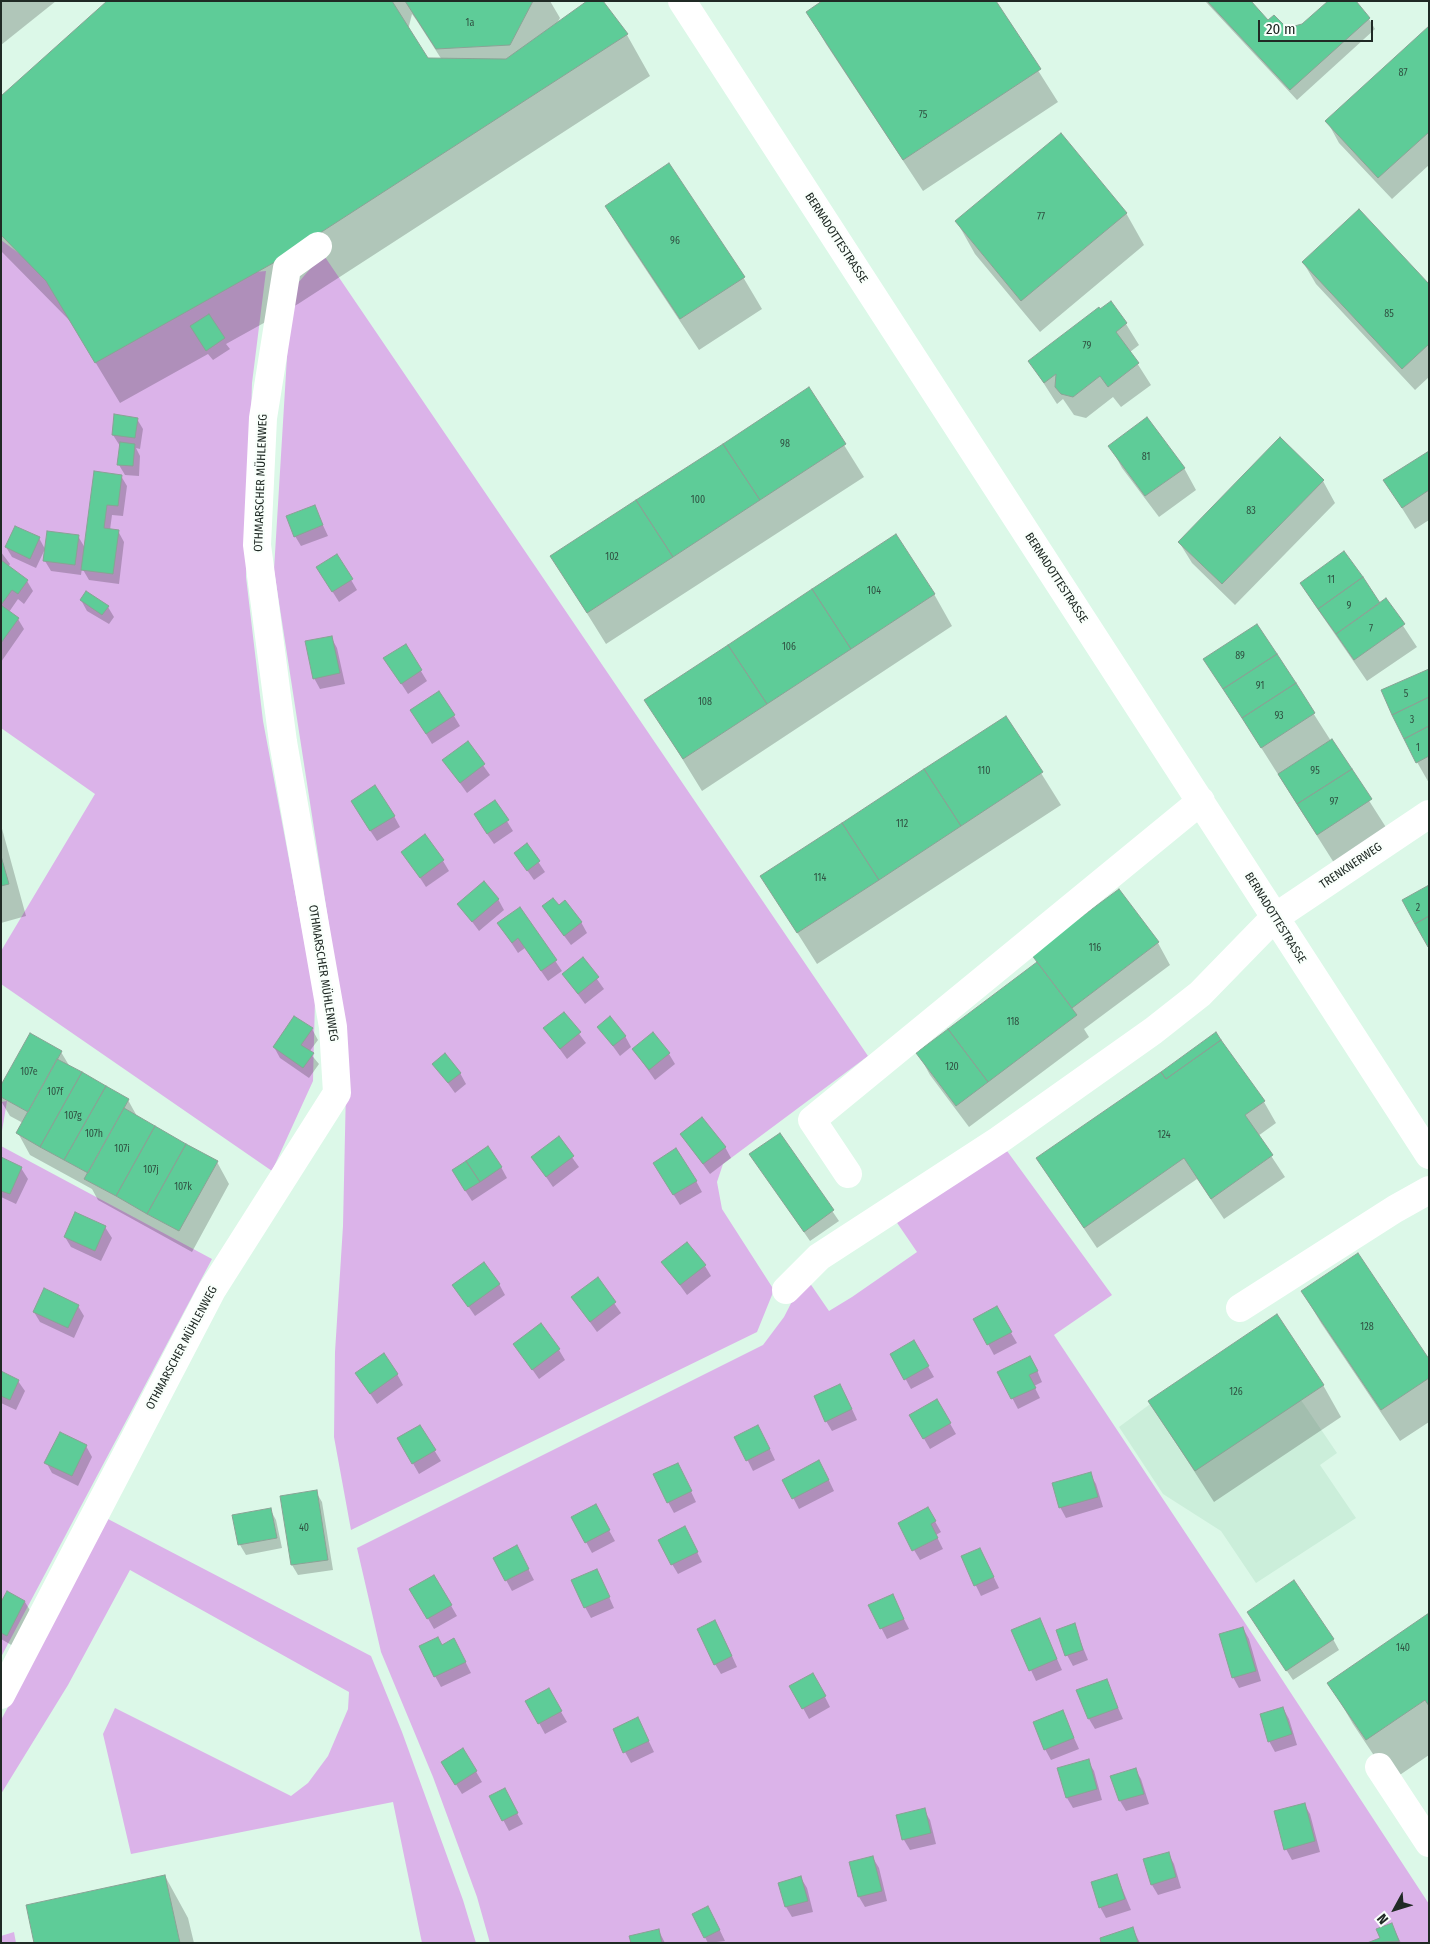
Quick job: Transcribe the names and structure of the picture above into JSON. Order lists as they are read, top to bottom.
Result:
{
  "streets": {
    "street": ["BERNADOTTESTRASSE", "OTHMARSCHER MÜHLENWEG", "TRENKNERWEG"]
  },
  "crossings": [
    ["BERNADOTTESTRASSE", "TRENKNERWEG"]
  ],
  "house_numbers": [
    "1a",
    "87",
    "75",
    "77",
    "96",
    "85",
    "79",
    "98",
    "81",
    "100",
    "83",
    "102",
    "11",
    "104",
    "9",
    "7",
    "106",
    "89",
    "91",
    "5",
    "108",
    "93",
    "3",
    "1",
    "110",
    "95",
    "97",
    "112",
    "114",
    "2",
    "116",
    "118",
    "120",
    "107e",
    "107f",
    "107g",
    "107h",
    "124",
    "107i",
    "107j",
    "107k",
    "128",
    "126",
    "40",
    "140"
  ],
  "scale_bar": "20 m",
  "north": "bottom left"
}
